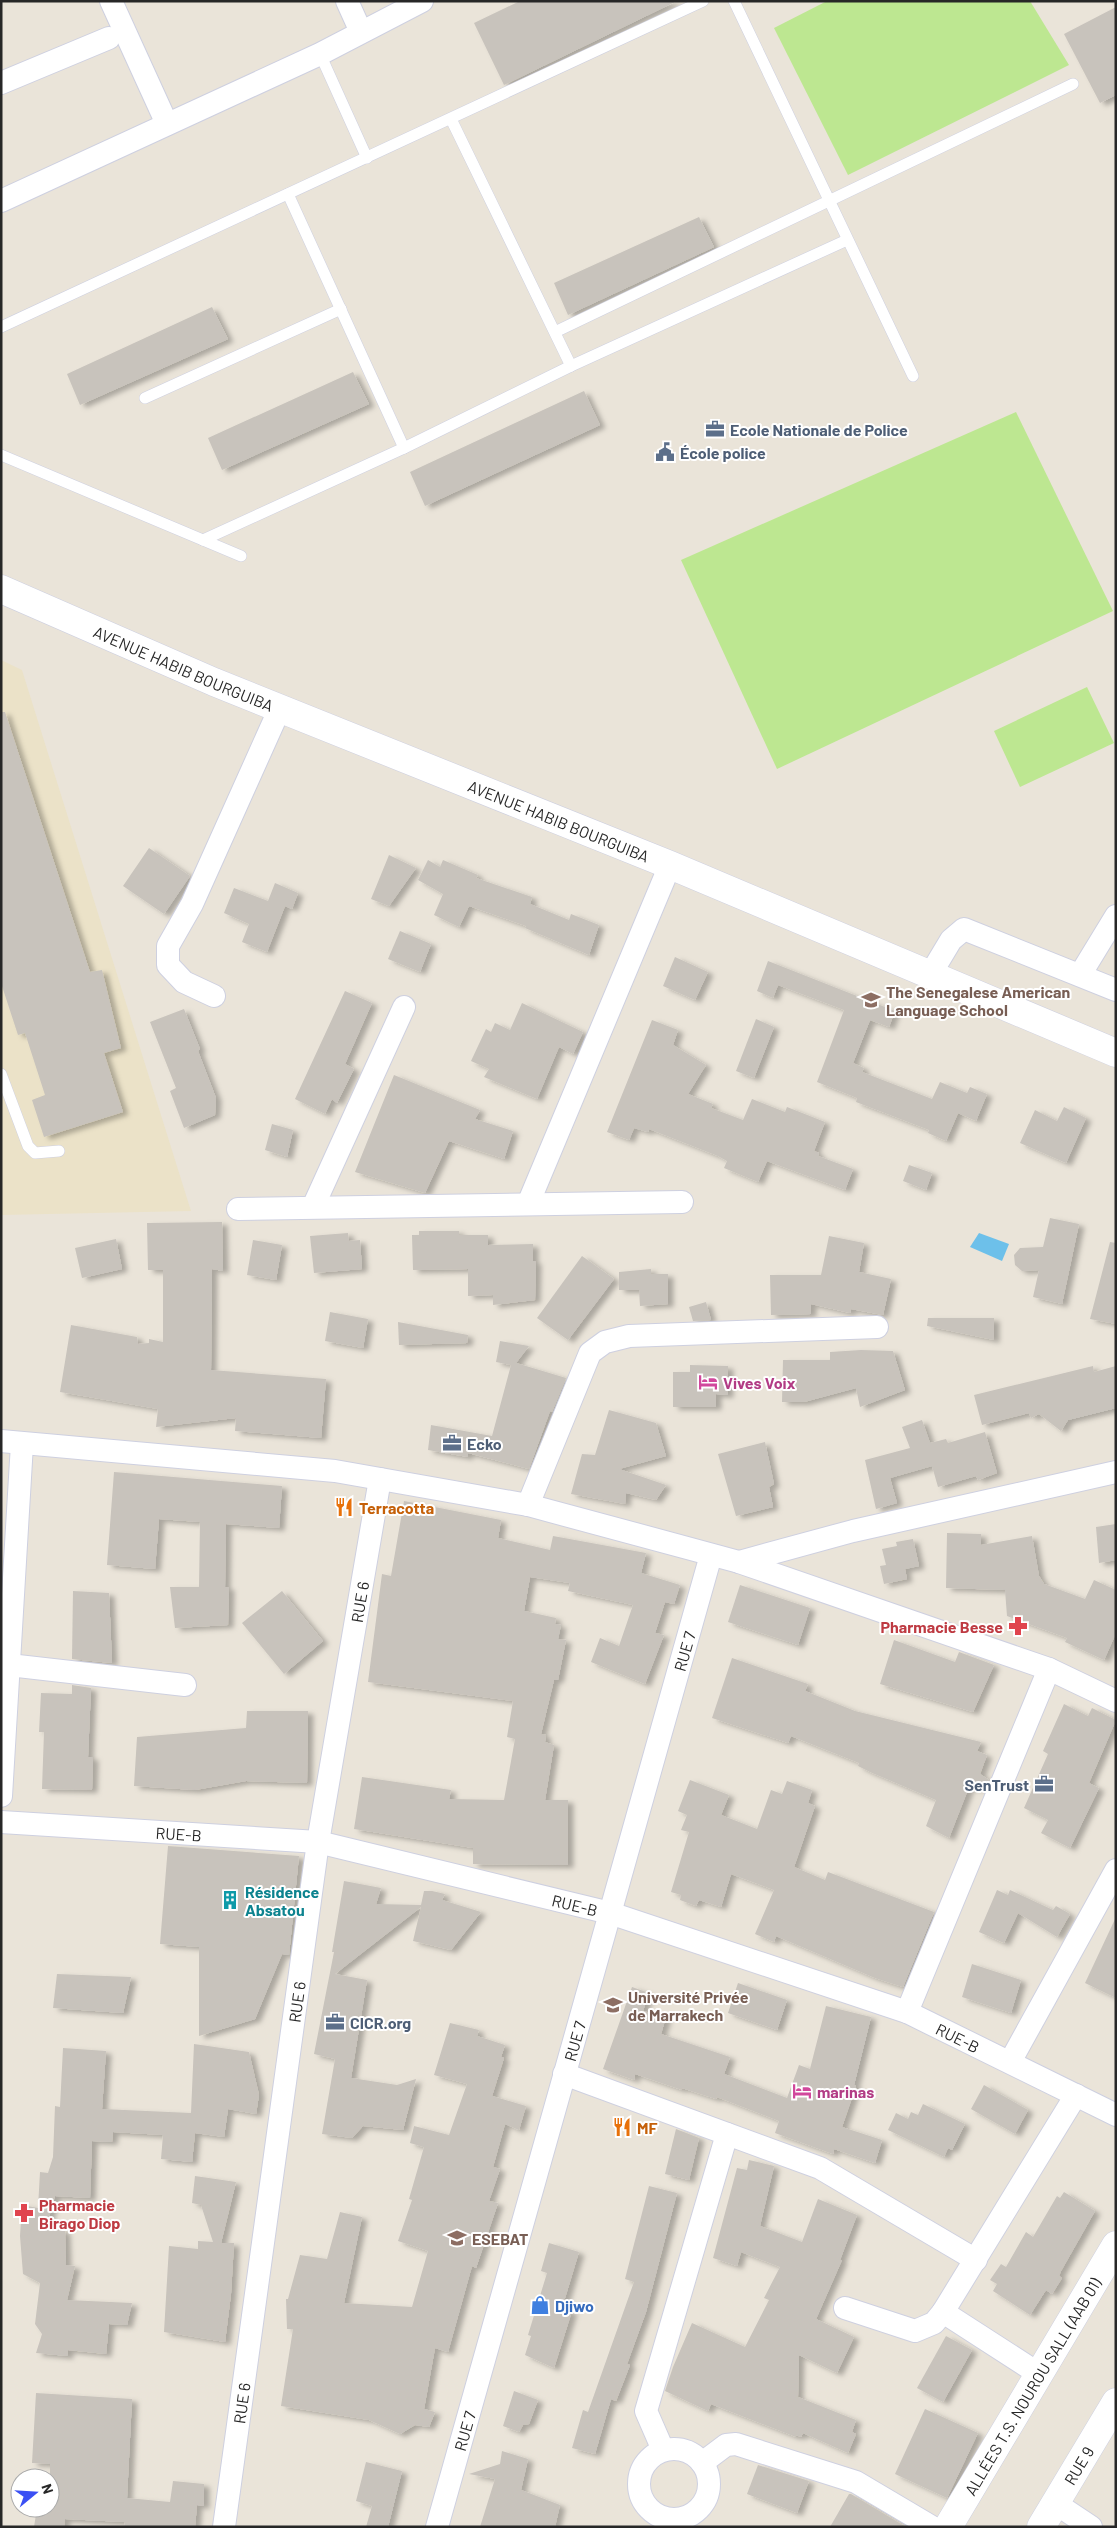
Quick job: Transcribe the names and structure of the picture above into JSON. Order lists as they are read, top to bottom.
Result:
{
  "streets": {
    "main road": ["AVENUE HABIB BOURGUIBA", "ALLÉES T.S. NOUROU SALL (AAB 01)", "RUE 9"],
    "street": ["RUE 6", "RUE 7", "RUE-B"]
  },
  "crossings": [
    ["RUE 6", "RUE-B"],
    ["RUE 7", "RUE-B"]
  ],
  "places": {
    "office": [
      "Ecole Nationale de Police",
      "Ecko",
      "SenTrust",
      "CICR.org"
    ],
    "public building": ["École police"],
    "school or university": ["The Senegalese American Language School", "Université Privée de Marrakech", "ESEBAT"],
    "hotel": ["Vives Voix", "marinas"],
    "restaurant": ["Terracotta", "MF"],
    "pharmacy": ["Pharmacie Besse", "Pharmacie Birago Diop"],
    "building": ["Résidence Absatou"],
    "shop": ["Djiwo"]
  },
  "north": "right"
}
